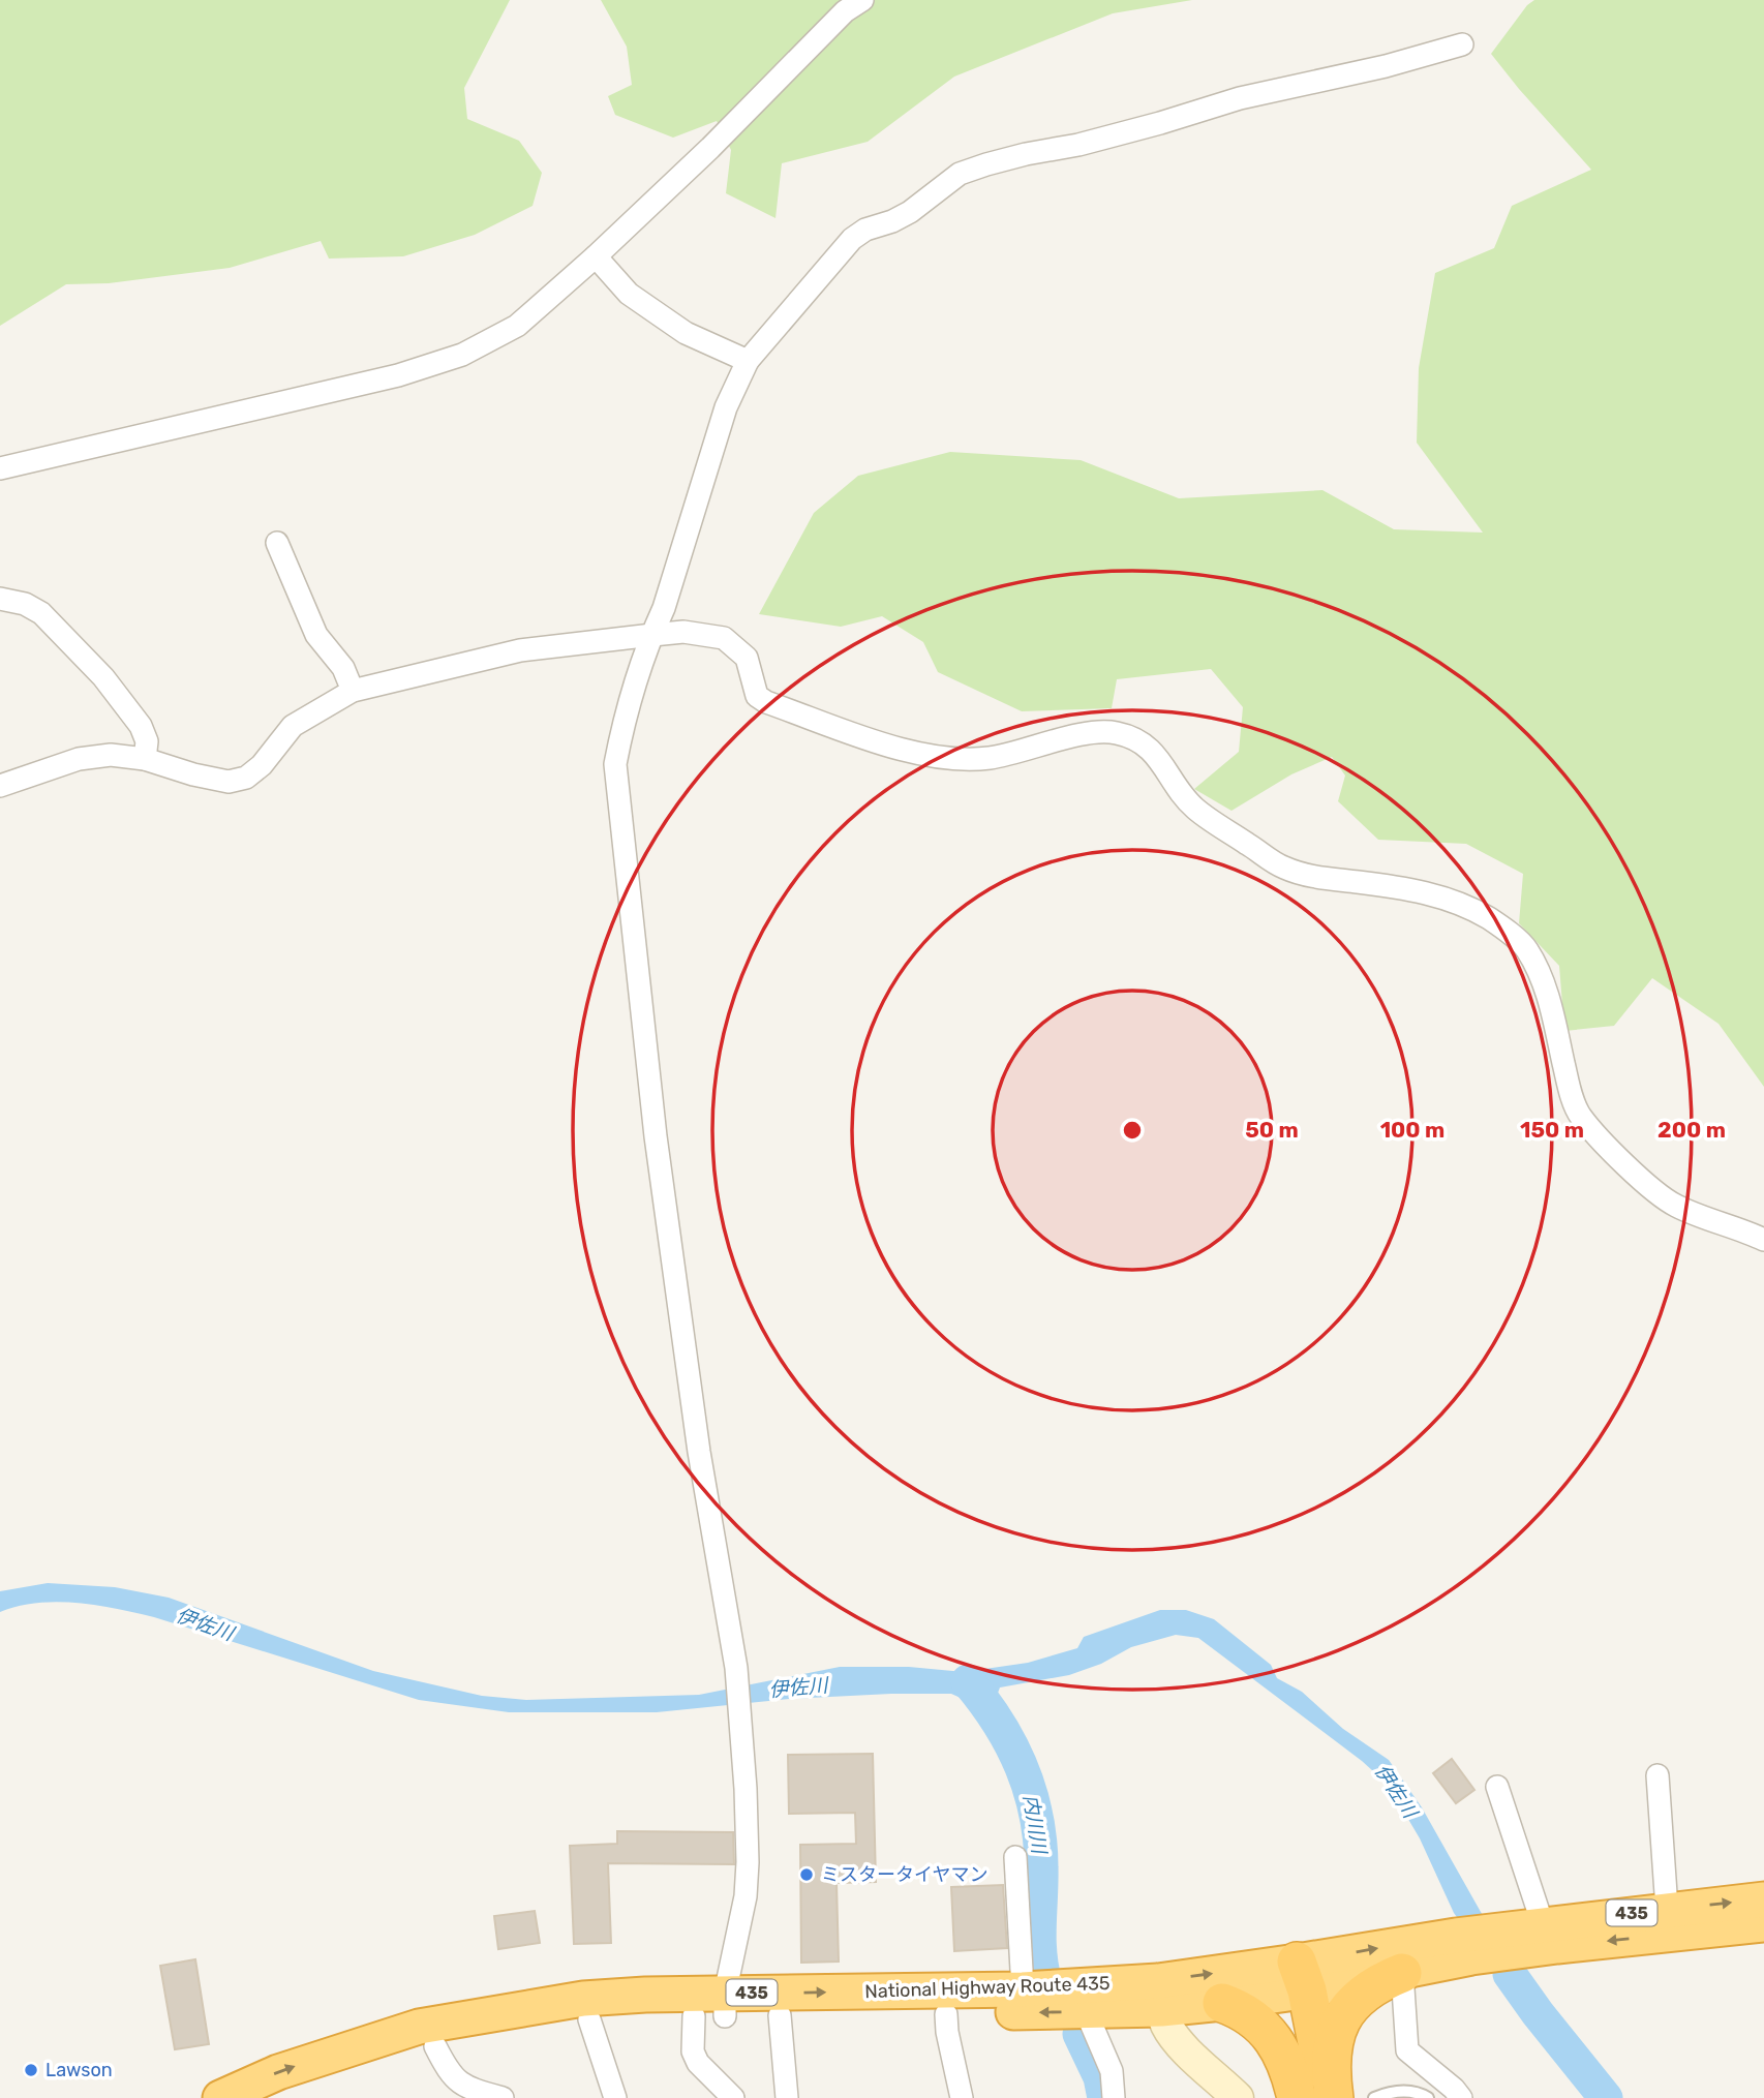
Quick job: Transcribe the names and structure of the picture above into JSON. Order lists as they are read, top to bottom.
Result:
{
  "streets": {
    "highway": ["435", "National Highway Route 435"]
  },
  "water": ["伊佐川", "内川川"],
  "places": ["ミスタータイヤマン", "Lawson"],
  "rings": [
    "50 m",
    "100 m",
    "150 m",
    "200 m"
  ]
}
